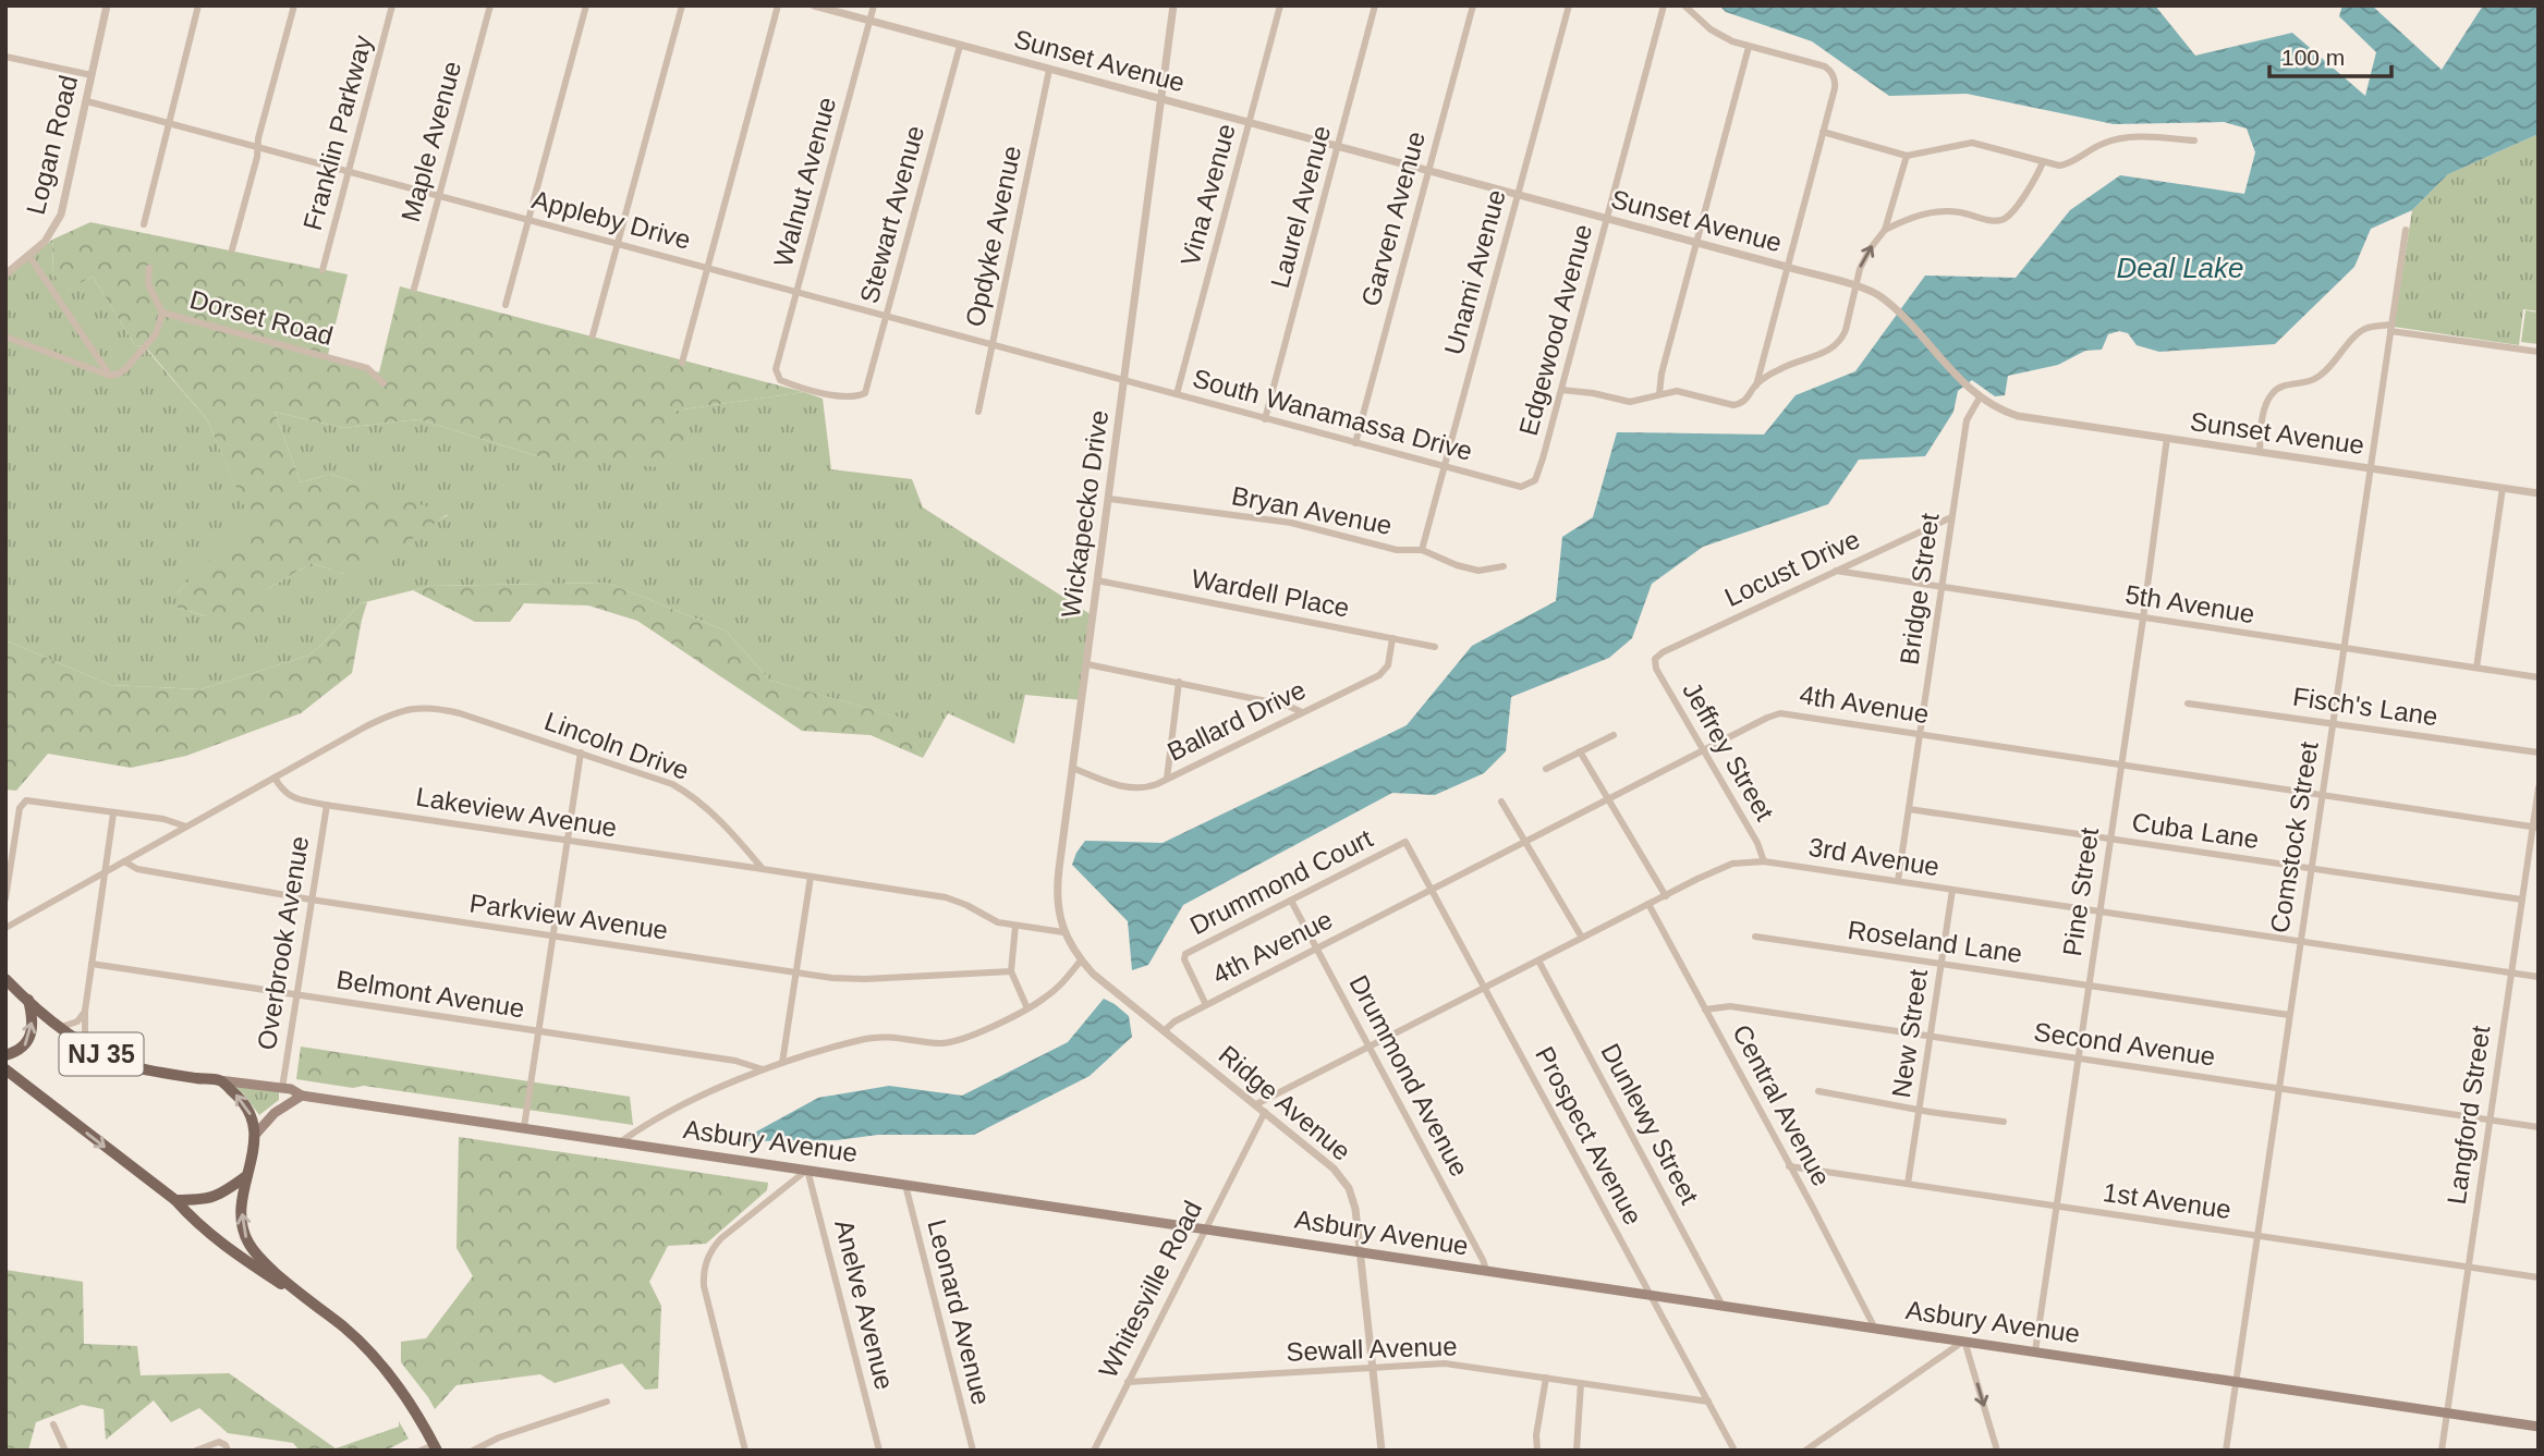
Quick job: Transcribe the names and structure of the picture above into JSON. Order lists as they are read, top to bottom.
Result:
{
  "streets": {
    "main road": ["NJ 35", "Asbury Avenue"],
    "street": [
      "Sunset Avenue",
      "Franklin Parkway",
      "Maple Avenue",
      "Logan Road",
      "Walnut Avenue",
      "Vina Avenue",
      "Laurel Avenue",
      "Stewart Avenue",
      "Garven Avenue",
      "Appleby Drive",
      "Opdyke Avenue",
      "Unami Avenue",
      "Dorset Road",
      "Edgewood Avenue",
      "South Wanamassa Drive",
      "Bryan Avenue",
      "Wickapecko Drive",
      "Locust Drive",
      "Bridge Street",
      "Wardell Place",
      "5th Avenue",
      "4th Avenue",
      "Fisch's Lane",
      "Ballard Drive",
      "Lincoln Drive",
      "Jeffrey Street",
      "Lakeview Avenue",
      "Cuba Lane",
      "Comstock Street",
      "3rd Avenue",
      "Drummond Court",
      "Pine Street",
      "Parkview Avenue",
      "Roseland Lane",
      "Overbrook Avenue",
      "Belmont Avenue",
      "New Street",
      "Second Avenue",
      "Drummond Avenue",
      "Ridge Avenue",
      "Central Avenue",
      "Langford Street",
      "Dunlewy Street",
      "Prospect Avenue",
      "1st Avenue",
      "Whitesville Road",
      "Anelve Avenue",
      "Leonard Avenue",
      "Sewall Avenue"
    ]
  },
  "crossings": [
    ["Sunset Avenue", "Walnut Avenue"],
    ["Sunset Avenue", "Vina Avenue"],
    ["Sunset Avenue", "Laurel Avenue"],
    ["Sunset Avenue", "Stewart Avenue"],
    ["Sunset Avenue", "Garven Avenue"],
    ["Sunset Avenue", "Opdyke Avenue"],
    ["Sunset Avenue", "Unami Avenue"],
    ["Sunset Avenue", "Edgewood Avenue"],
    ["Sunset Avenue", "Wickapecko Drive"],
    ["Sunset Avenue", "Bridge Street"],
    ["Sunset Avenue", "Comstock Street"],
    ["Sunset Avenue", "Pine Street"],
    ["Franklin Parkway", "Appleby Drive"],
    ["Maple Avenue", "Appleby Drive"],
    ["Logan Road", "Appleby Drive"],
    ["Walnut Avenue", "Stewart Avenue"],
    ["Walnut Avenue", "Appleby Drive"],
    ["Vina Avenue", "South Wanamassa Drive"],
    ["Laurel Avenue", "South Wanamassa Drive"],
    ["Stewart Avenue", "Appleby Drive"],
    ["Garven Avenue", "South Wanamassa Drive"],
    ["Appleby Drive", "Opdyke Avenue"],
    ["Appleby Drive", "South Wanamassa Drive"],
    ["Appleby Drive", "Wickapecko Drive"],
    ["Unami Avenue", "South Wanamassa Drive"],
    ["Unami Avenue", "Bryan Avenue"],
    ["Edgewood Avenue", "South Wanamassa Drive"],
    ["South Wanamassa Drive", "Wickapecko Drive"],
    ["Bryan Avenue", "Wickapecko Drive"],
    ["Wickapecko Drive", "Wardell Place"],
    ["Wickapecko Drive", "Ballard Drive"],
    ["Wickapecko Drive", "Ridge Avenue"],
    ["Locust Drive", "Bridge Street"],
    ["Locust Drive", "5th Avenue"],
    ["Locust Drive", "Jeffrey Street"],
    ["Bridge Street", "5th Avenue"],
    ["Bridge Street", "4th Avenue"],
    ["Bridge Street", "Cuba Lane"],
    ["Bridge Street", "3rd Avenue"],
    ["Wardell Place", "Ballard Drive"],
    ["5th Avenue", "Comstock Street"],
    ["5th Avenue", "Pine Street"],
    ["4th Avenue", "Jeffrey Street"],
    ["4th Avenue", "Comstock Street"],
    ["4th Avenue", "Drummond Court"],
    ["4th Avenue", "Pine Street"],
    ["4th Avenue", "Drummond Avenue"],
    ["4th Avenue", "Ridge Avenue"],
    ["4th Avenue", "Langford Street"],
    ["4th Avenue", "Prospect Avenue"],
    ["Fisch's Lane", "Comstock Street"],
    ["Lincoln Drive", "Lakeview Avenue"],
    ["Lincoln Drive", "Parkview Avenue"],
    ["Jeffrey Street", "3rd Avenue"],
    ["Lakeview Avenue", "Overbrook Avenue"],
    ["Cuba Lane", "Comstock Street"],
    ["Cuba Lane", "Pine Street"],
    ["Cuba Lane", "Langford Street"],
    ["Comstock Street", "3rd Avenue"],
    ["Comstock Street", "Roseland Lane"],
    ["Comstock Street", "Second Avenue"],
    ["Comstock Street", "Asbury Avenue"],
    ["Comstock Street", "1st Avenue"],
    ["3rd Avenue", "Pine Street"],
    ["3rd Avenue", "New Street"],
    ["3rd Avenue", "Drummond Avenue"],
    ["3rd Avenue", "Ridge Avenue"],
    ["3rd Avenue", "Central Avenue"],
    ["3rd Avenue", "Langford Street"],
    ["3rd Avenue", "Dunlewy Street"],
    ["3rd Avenue", "Prospect Avenue"],
    ["Drummond Court", "Drummond Avenue"],
    ["Drummond Court", "Prospect Avenue"],
    ["Pine Street", "Roseland Lane"],
    ["Pine Street", "Second Avenue"],
    ["Pine Street", "Asbury Avenue"],
    ["Pine Street", "1st Avenue"],
    ["Parkview Avenue", "Overbrook Avenue"],
    ["Roseland Lane", "New Street"],
    ["Overbrook Avenue", "Belmont Avenue"],
    ["Overbrook Avenue", "Asbury Avenue"],
    ["New Street", "Second Avenue"],
    ["New Street", "1st Avenue"],
    ["Second Avenue", "Central Avenue"],
    ["Second Avenue", "Langford Street"],
    ["NJ 35", "Asbury Avenue"],
    ["Drummond Avenue", "Asbury Avenue"],
    ["Ridge Avenue", "Asbury Avenue"],
    ["Ridge Avenue", "Whitesville Road"],
    ["Ridge Avenue", "Sewall Avenue"],
    ["Central Avenue", "Asbury Avenue"],
    ["Central Avenue", "1st Avenue"],
    ["Langford Street", "Asbury Avenue"],
    ["Langford Street", "1st Avenue"],
    ["Dunlewy Street", "Asbury Avenue"],
    ["Prospect Avenue", "Asbury Avenue"],
    ["Prospect Avenue", "Sewall Avenue"],
    ["Asbury Avenue", "Whitesville Road"],
    ["Asbury Avenue", "Anelve Avenue"],
    ["Asbury Avenue", "Leonard Avenue"],
    ["Whitesville Road", "Sewall Avenue"]
  ],
  "water": ["Deal Lake"],
  "scale_bar": "100 m"
}
